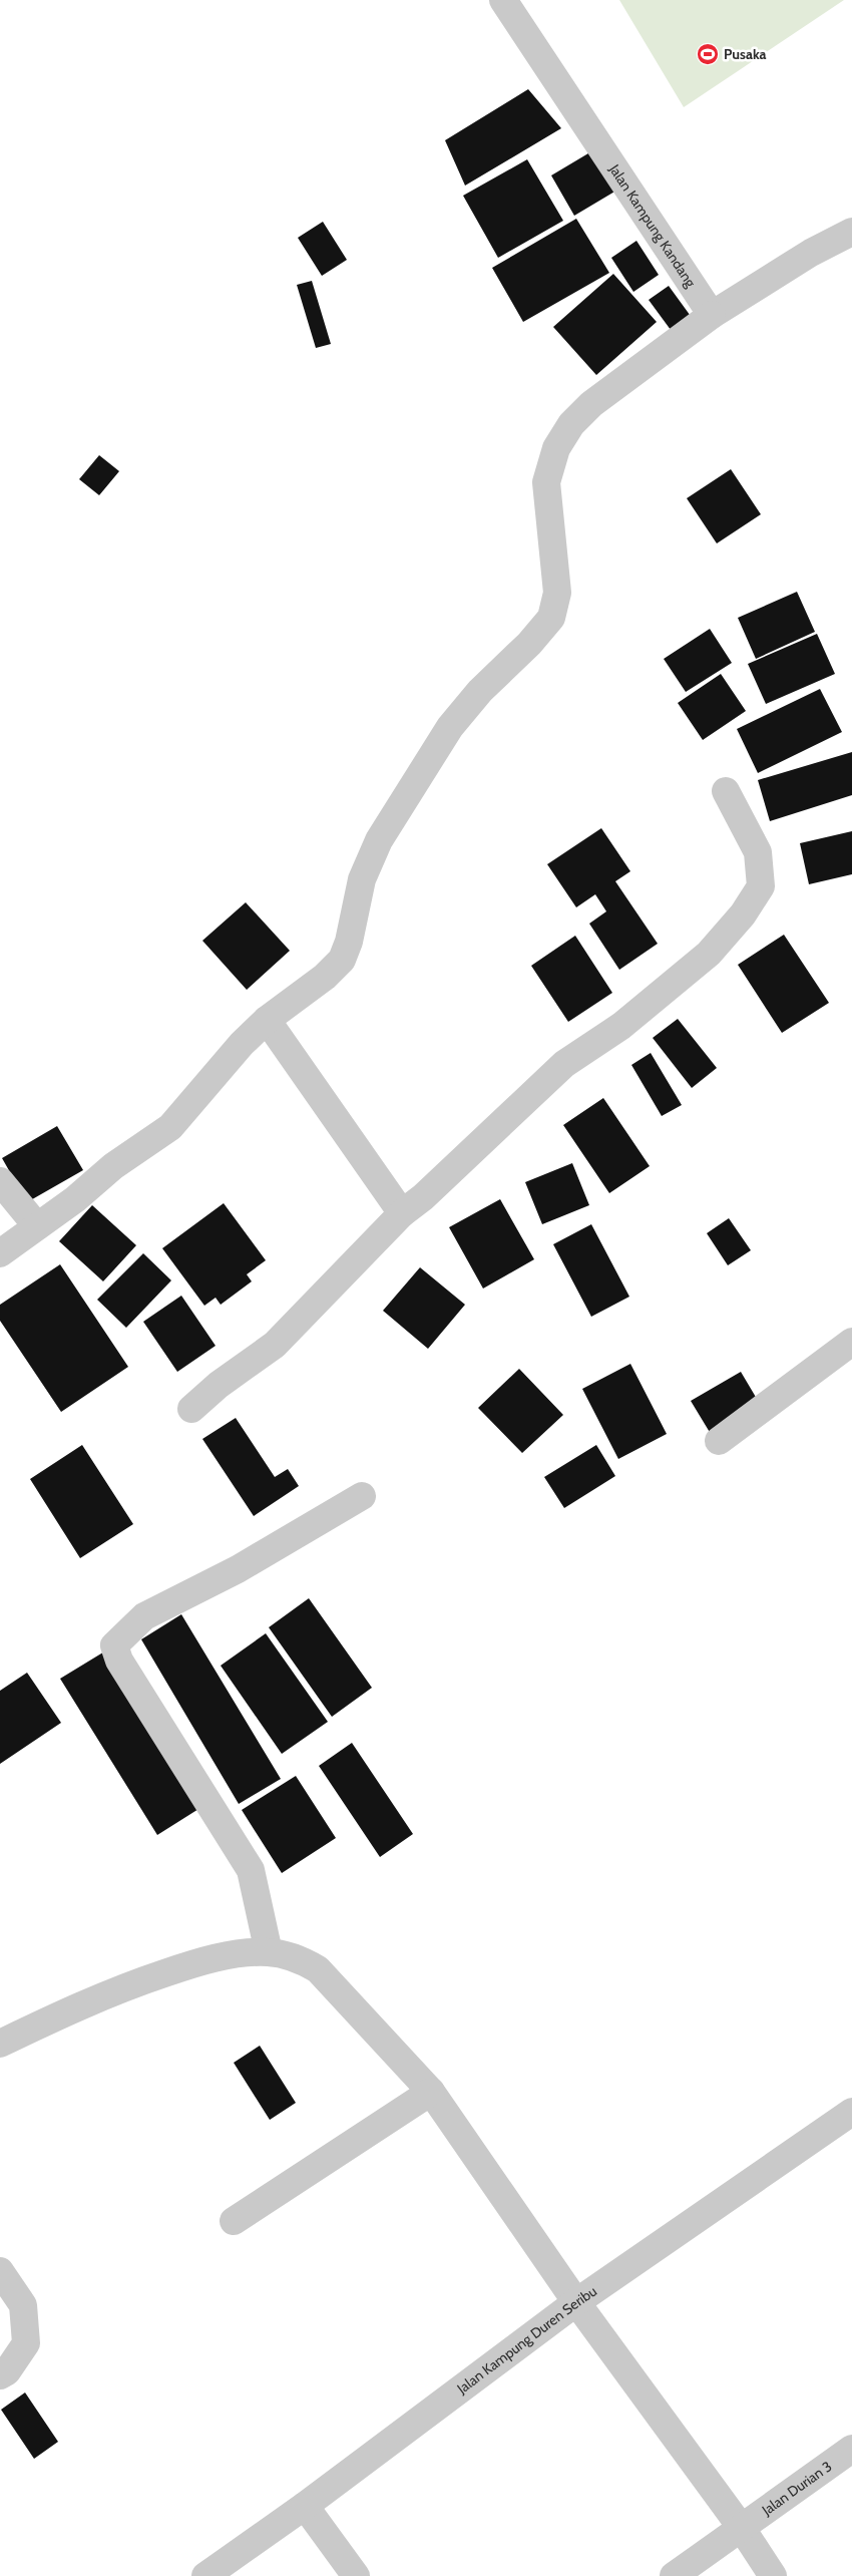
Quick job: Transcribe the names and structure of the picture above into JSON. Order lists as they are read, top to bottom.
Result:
{
  "streets": {
    "street": ["Jalan Kampung Kandang", "Jalan Kampung Duren Seribu", "Jalan Durian 3"]
  },
  "places": {
    "sports": ["Pusaka"]
  }
}
